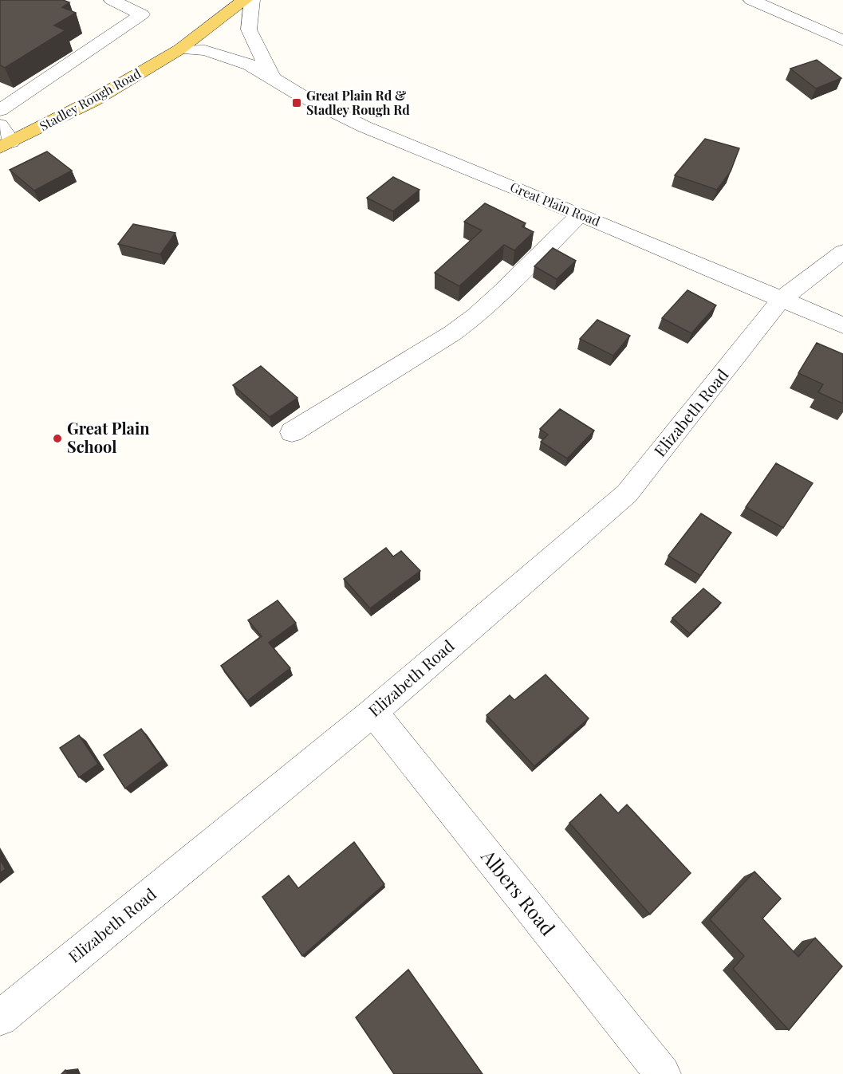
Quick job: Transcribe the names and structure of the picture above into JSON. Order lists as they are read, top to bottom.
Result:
{
  "streets": {
    "main road": ["Stadley Rough Road"],
    "street": ["Great Plain Road", "Elizabeth Road", "Albers Road"]
  },
  "crossings": [
    ["Stadley Rough Road", "Great Plain Road"],
    ["Great Plain Road", "Elizabeth Road"],
    ["Elizabeth Road", "Albers Road"]
  ],
  "places": {
    "transit": ["Great Plain Rd & Stadley Rough Rd"],
    "other": ["Great Plain School"]
  }
}
